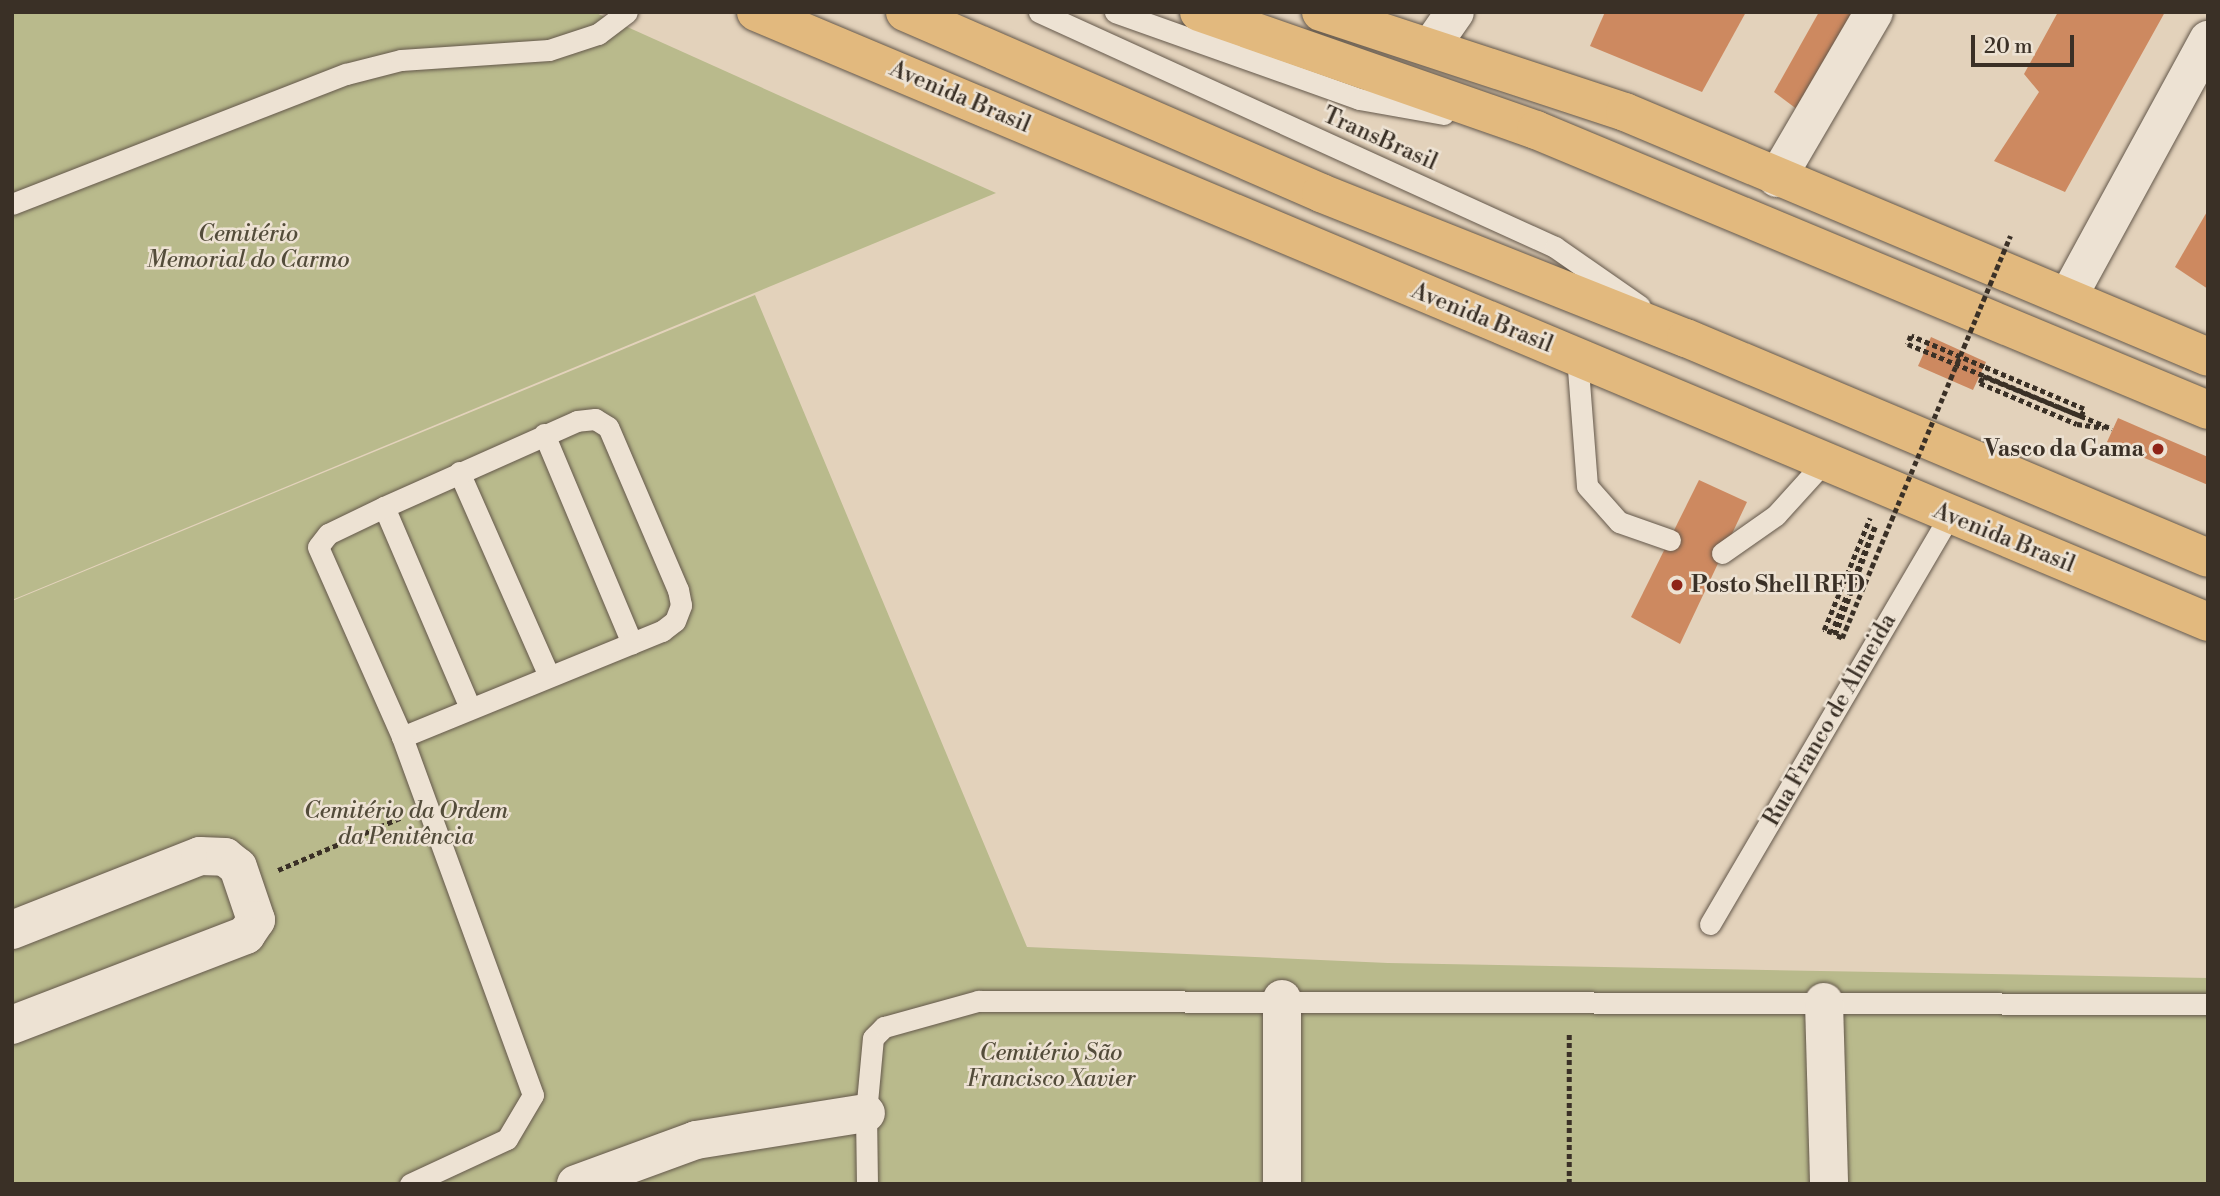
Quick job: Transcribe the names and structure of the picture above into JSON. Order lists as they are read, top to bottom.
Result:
{
  "streets": {
    "highway": ["Avenida Brasil"],
    "lane": ["TransBrasil", "Rua Franco de Almeida"]
  },
  "crossings": [
    ["Avenida Brasil", "Rua Franco de Almeida"]
  ],
  "parks": ["Cemitério Memorial do Carmo", "Cemitério da Ordem da Penitência", "Cemitério São Francisco Xavier"],
  "places": ["Vasco da Gama", "Posto Shell RFD"],
  "scale_bar": "20 m"
}
